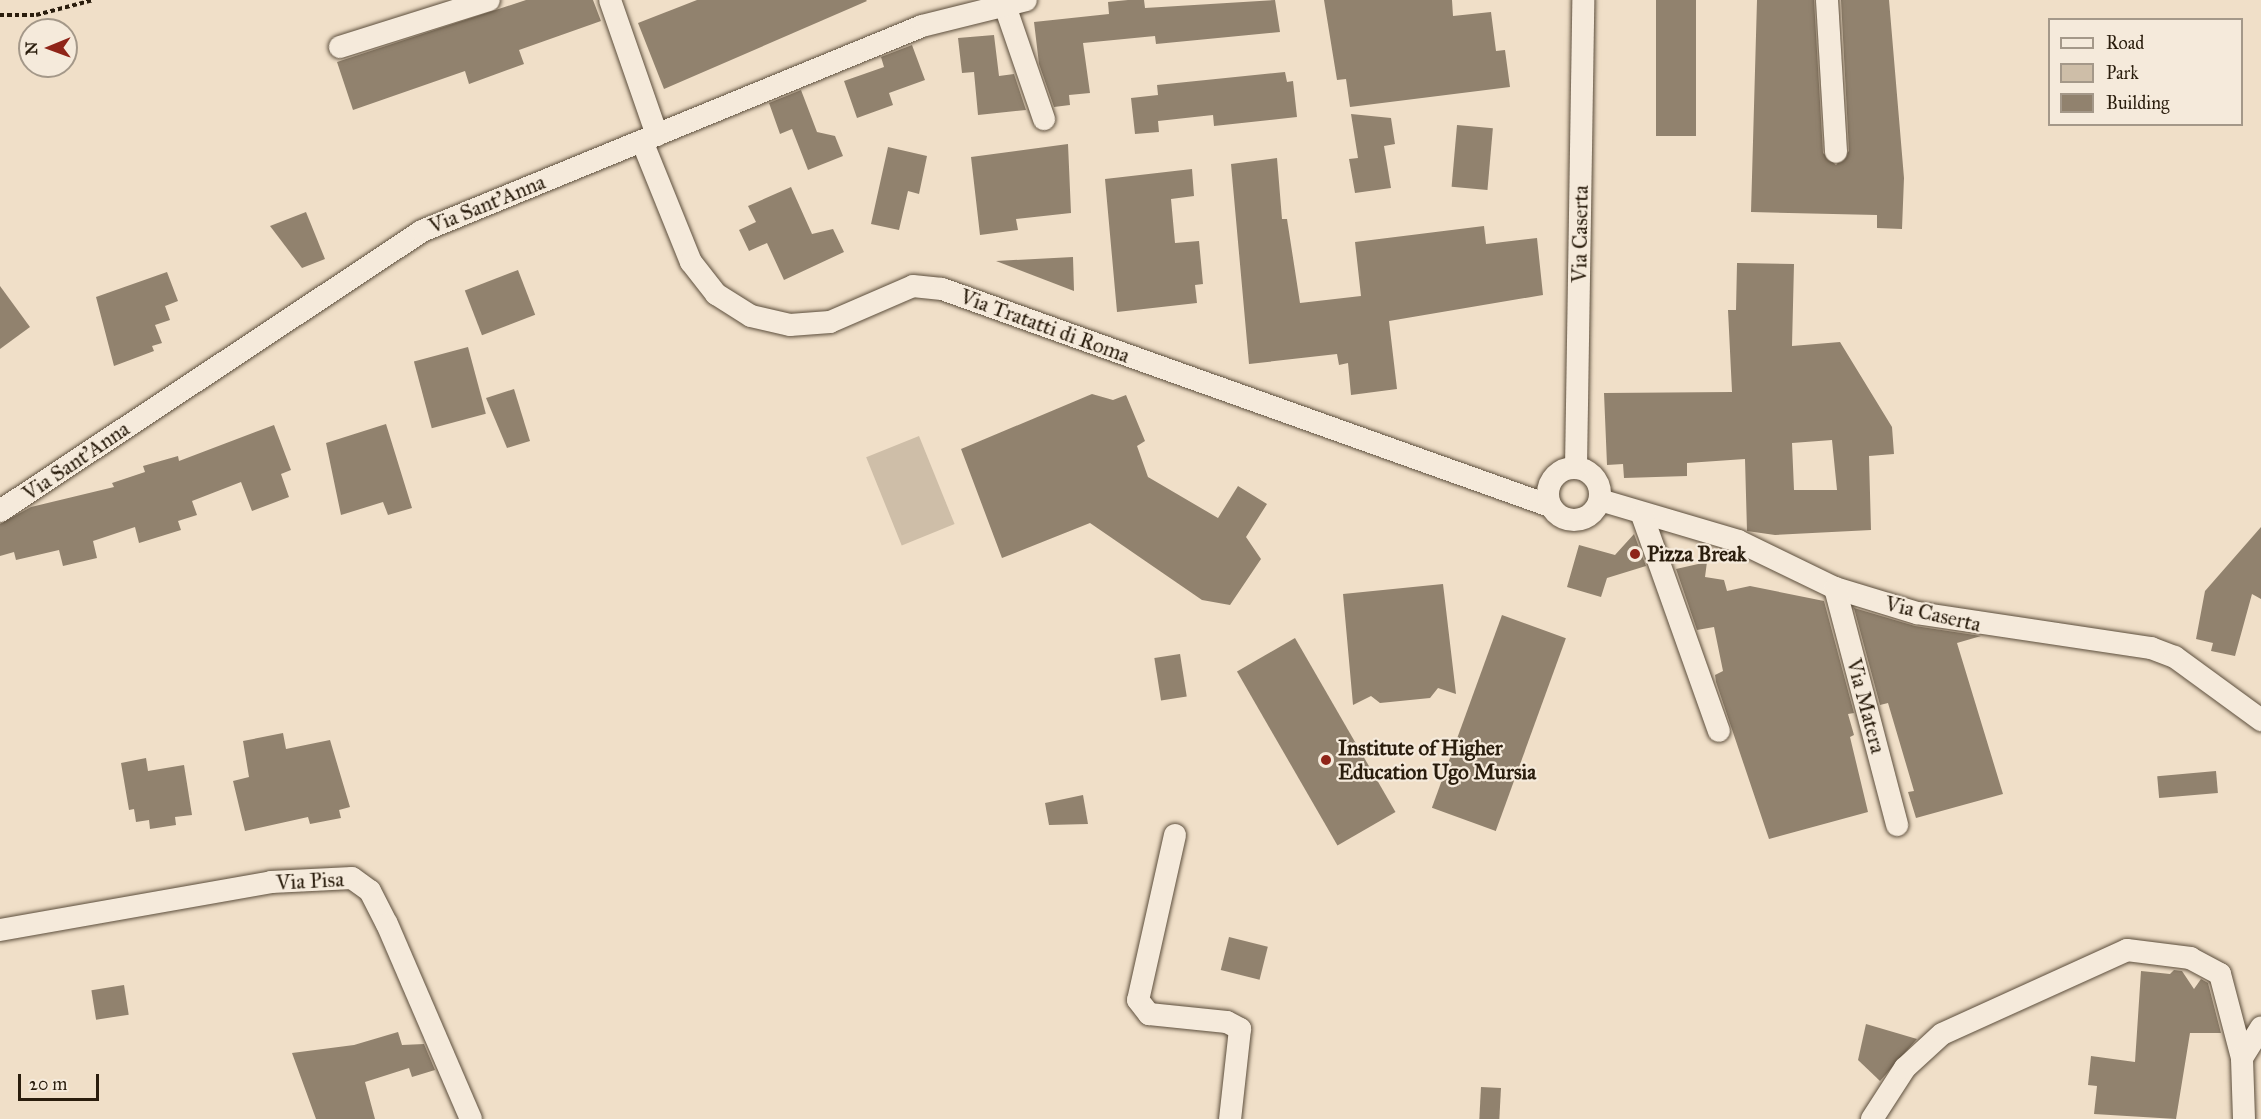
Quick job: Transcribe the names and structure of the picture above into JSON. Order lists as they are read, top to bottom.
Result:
{
  "streets": {
    "street": [
      "Via Sant'Anna",
      "Via Caserta",
      "Via Tratatti di Roma",
      "Via Matera",
      "Via Pisa"
    ]
  },
  "crossings": [
    ["Via Sant'Anna", "Via Tratatti di Roma"],
    ["Via Caserta", "Via Tratatti di Roma"],
    ["Via Caserta", "Via Matera"]
  ],
  "places": ["Pizza Break", "Institute of Higher Education Ugo Mursia"],
  "legend": ["Road", "Park", "Building"],
  "scale_bar": "20 m",
  "north": "left"
}
